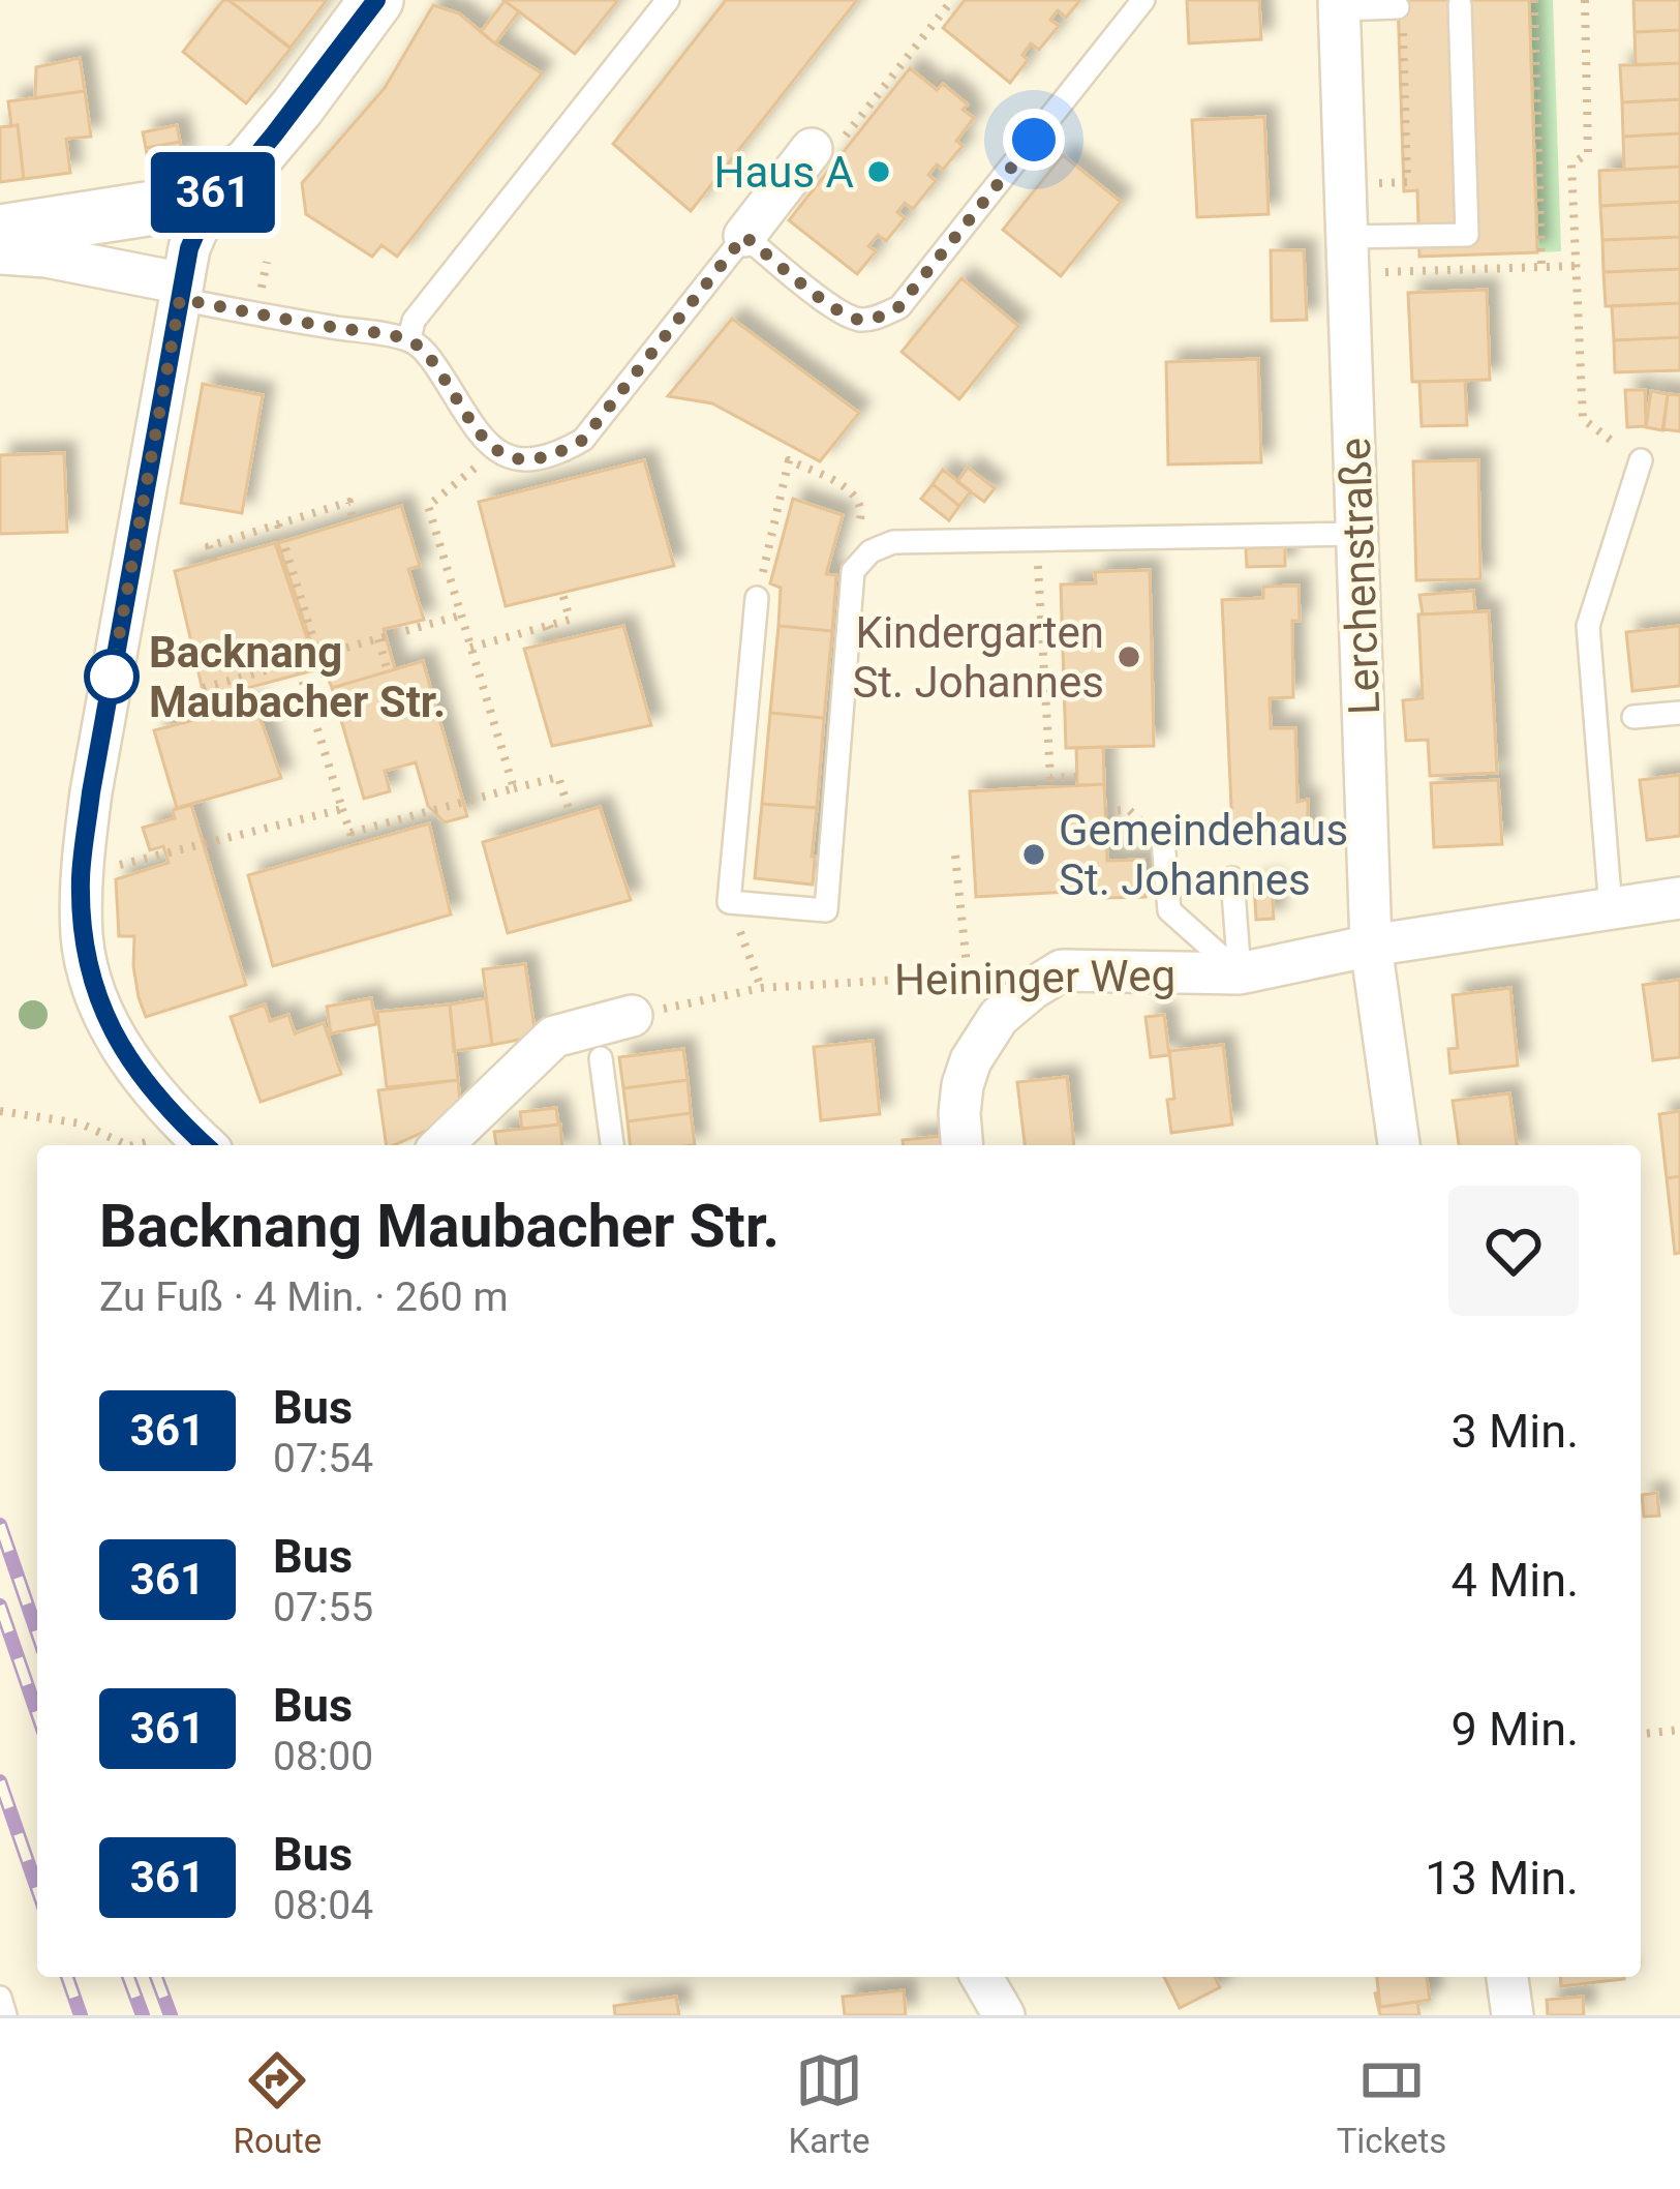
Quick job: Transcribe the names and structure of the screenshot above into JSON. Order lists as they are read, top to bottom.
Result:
{
  "streets": {
    "street": ["Lerchenstraße", "Heininger Weg"]
  },
  "crossings": [
    ["Lerchenstraße", "Heininger Weg"]
  ],
  "places": [
    "Haus A",
    "Kindergarten St. Johannes",
    "Backnang Maubacher Str.",
    "Gemeindehaus St. Johannes"
  ],
  "lines": ["bus line 361"],
  "page": {
    "on_map": "361",
    "heading": ["Backnang Maubacher Str.", "Zu Fuß · 4 Min. · 260 m"],
    "list": [
      {
        "mark": "361",
        "name": "Bus",
        "note": "07:54",
        "value": "3 Min."
      },
      {
        "mark": "361",
        "name": "Bus",
        "note": "07:55",
        "value": "4 Min."
      },
      {
        "mark": "361",
        "name": "Bus",
        "note": "08:00",
        "value": "9 Min."
      },
      {
        "mark": "361",
        "name": "Bus",
        "note": "08:04",
        "value": "13 Min."
      }
    ],
    "tabs": ["Route", "Karte", "Tickets"]
  }
}
